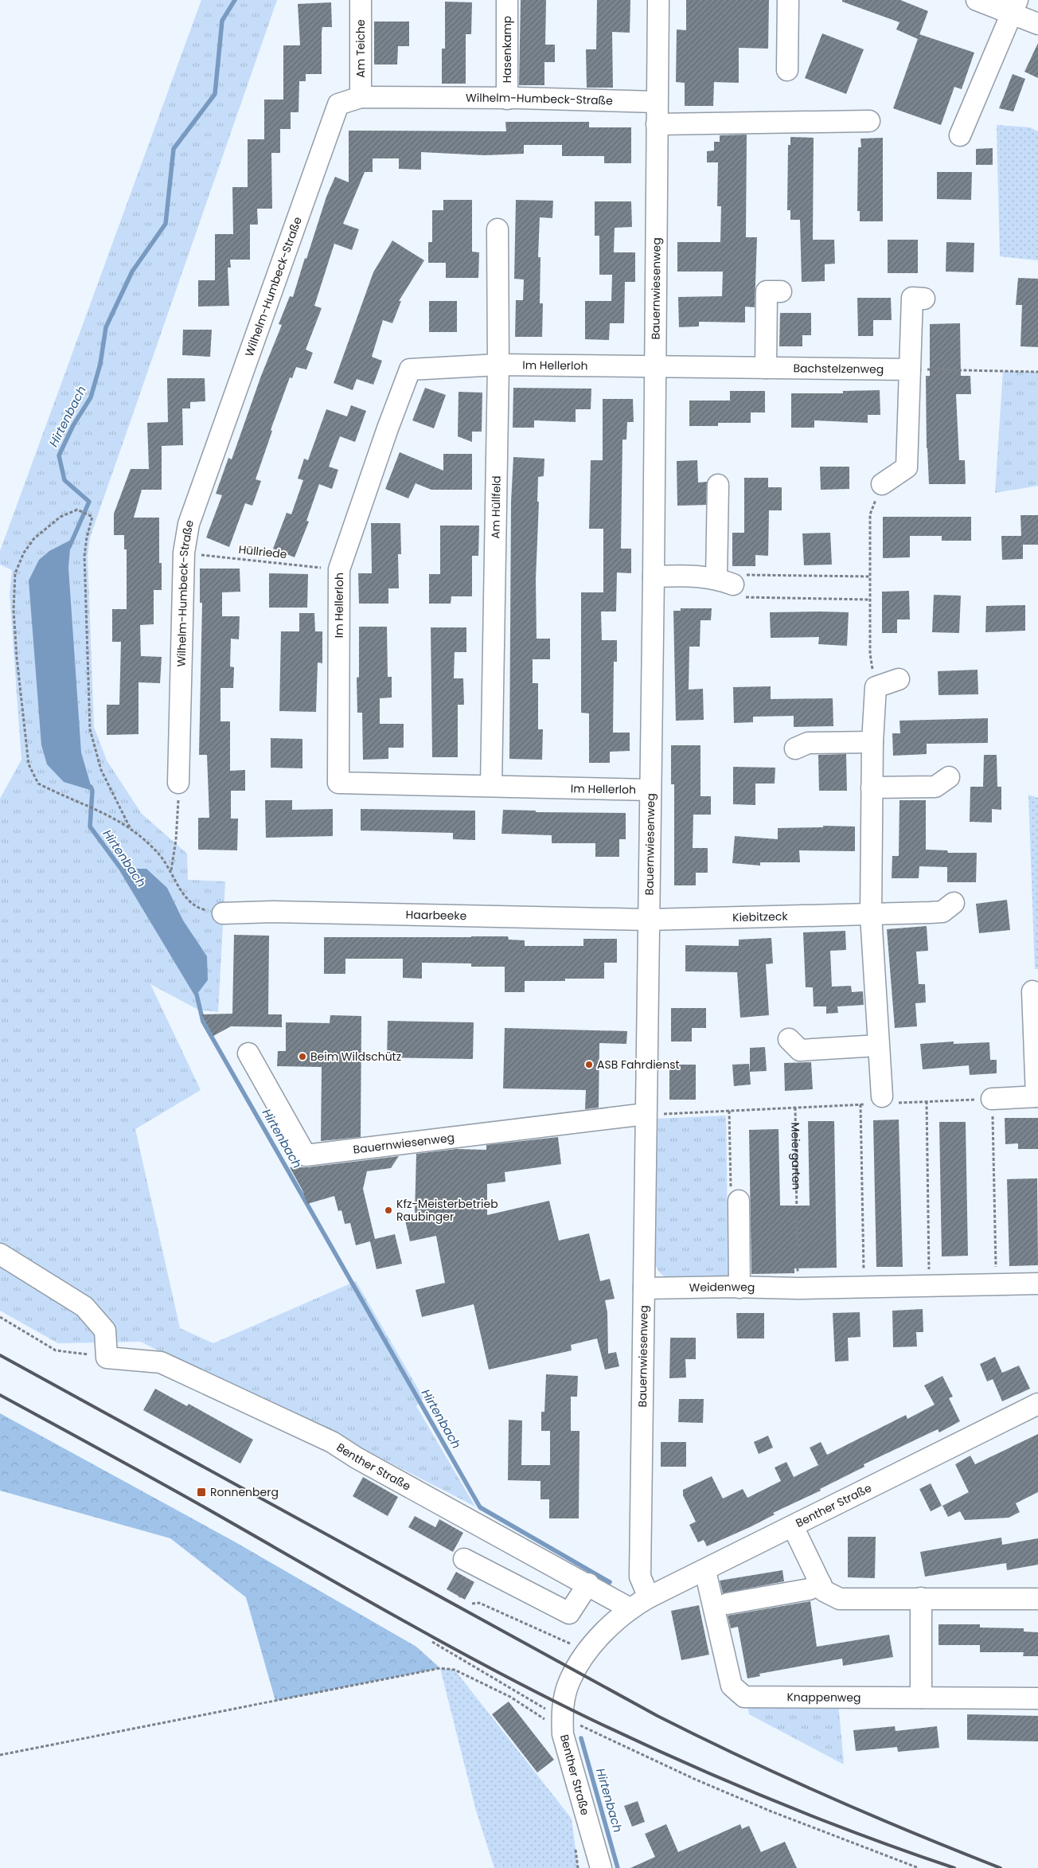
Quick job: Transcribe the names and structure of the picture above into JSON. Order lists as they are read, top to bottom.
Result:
{
  "streets": {
    "street": [
      "Am Teiche",
      "Hasenkamp",
      "Wilhelm-Humbeck-Straße",
      "Bauernwiesenweg",
      "Im Hellerloh",
      "Bachstelzenweg",
      "Am Hüllfeld",
      "Haarbeeke",
      "Kiebitzeck",
      "Weidenweg",
      "Benther Straße",
      "Knappenweg"
    ],
    "path": ["Hüllriede", "Meiergarten"]
  },
  "crossings": [
    ["Am Teiche", "Wilhelm-Humbeck-Straße"],
    ["Hasenkamp", "Wilhelm-Humbeck-Straße"],
    ["Wilhelm-Humbeck-Straße", "Bauernwiesenweg"],
    ["Wilhelm-Humbeck-Straße", "Hüllriede"],
    ["Bauernwiesenweg", "Im Hellerloh"],
    ["Bauernwiesenweg", "Bachstelzenweg"],
    ["Bauernwiesenweg", "Haarbeeke"],
    ["Bauernwiesenweg", "Kiebitzeck"],
    ["Bauernwiesenweg", "Meiergarten"],
    ["Bauernwiesenweg", "Weidenweg"],
    ["Bauernwiesenweg", "Benther Straße"],
    ["Im Hellerloh", "Bachstelzenweg"],
    ["Im Hellerloh", "Am Hüllfeld"],
    ["Im Hellerloh", "Hüllriede"],
    ["Haarbeeke", "Kiebitzeck"],
    ["Meiergarten", "Weidenweg"],
    ["Benther Straße", "Knappenweg"]
  ],
  "water": ["Hirtenbach"],
  "places": {
    "other": ["Beim Wildschütz", "ASB Fahrdienst", "Kfz-Meisterbetrieb Raubinger"],
    "transit": ["Ronnenberg"]
  }
}
